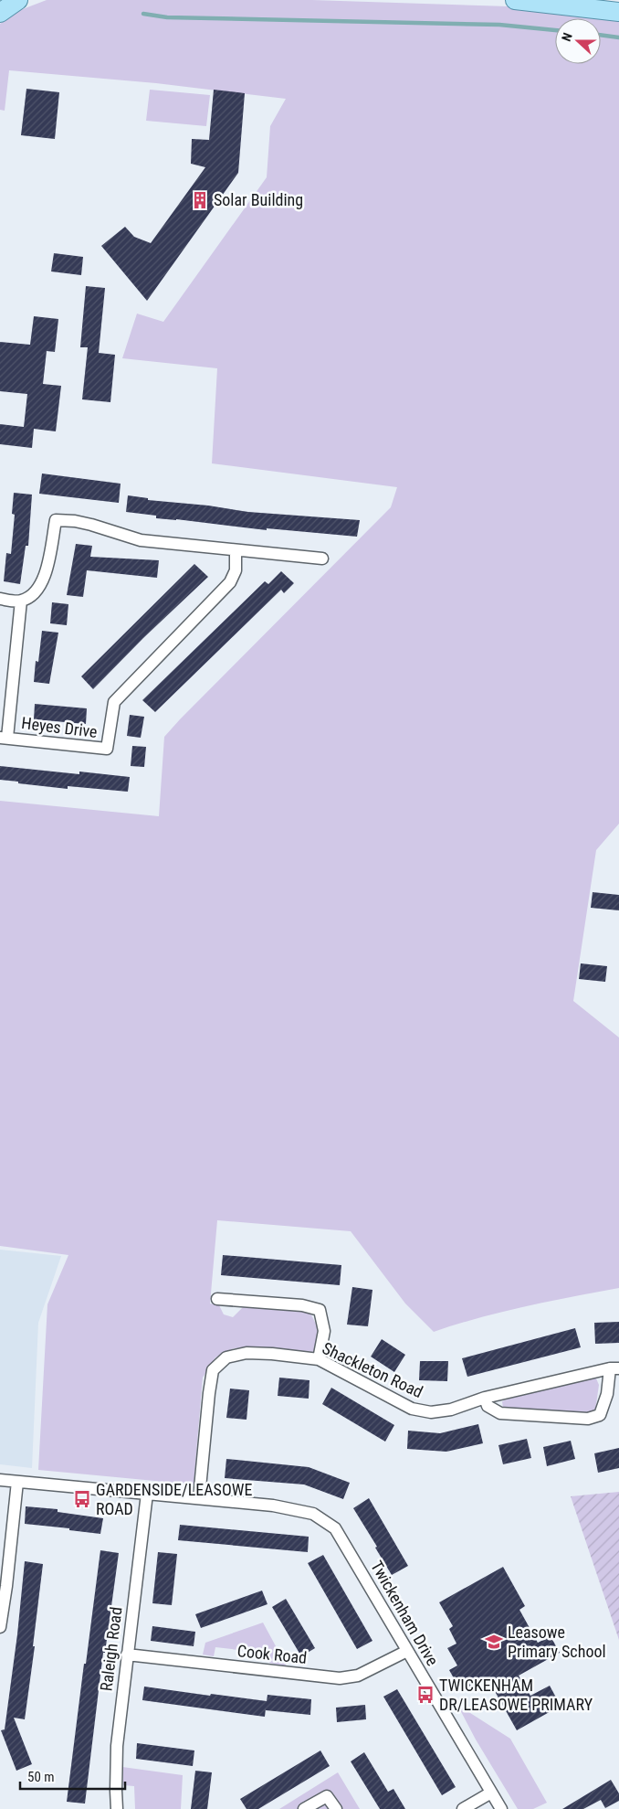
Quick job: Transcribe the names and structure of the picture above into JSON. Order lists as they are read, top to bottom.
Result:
{
  "streets": {
    "street": [
      "Heyes Drive",
      "Shackleton Road",
      "Twickenham Drive",
      "Raleigh Road",
      "Cook Road"
    ]
  },
  "crossings": [
    ["Shackleton Road", "Twickenham Drive"],
    ["Twickenham Drive", "Cook Road"],
    ["Raleigh Road", "Cook Road"]
  ],
  "places": {
    "building": ["Solar Building"],
    "bus stop": ["GARDENSIDE/LEASOWE ROAD", "TWICKENHAM DR/LEASOWE PRIMARY"],
    "school or university": ["Leasowe Primary School"]
  },
  "scale_bar": "50 m",
  "north": "left"
}
